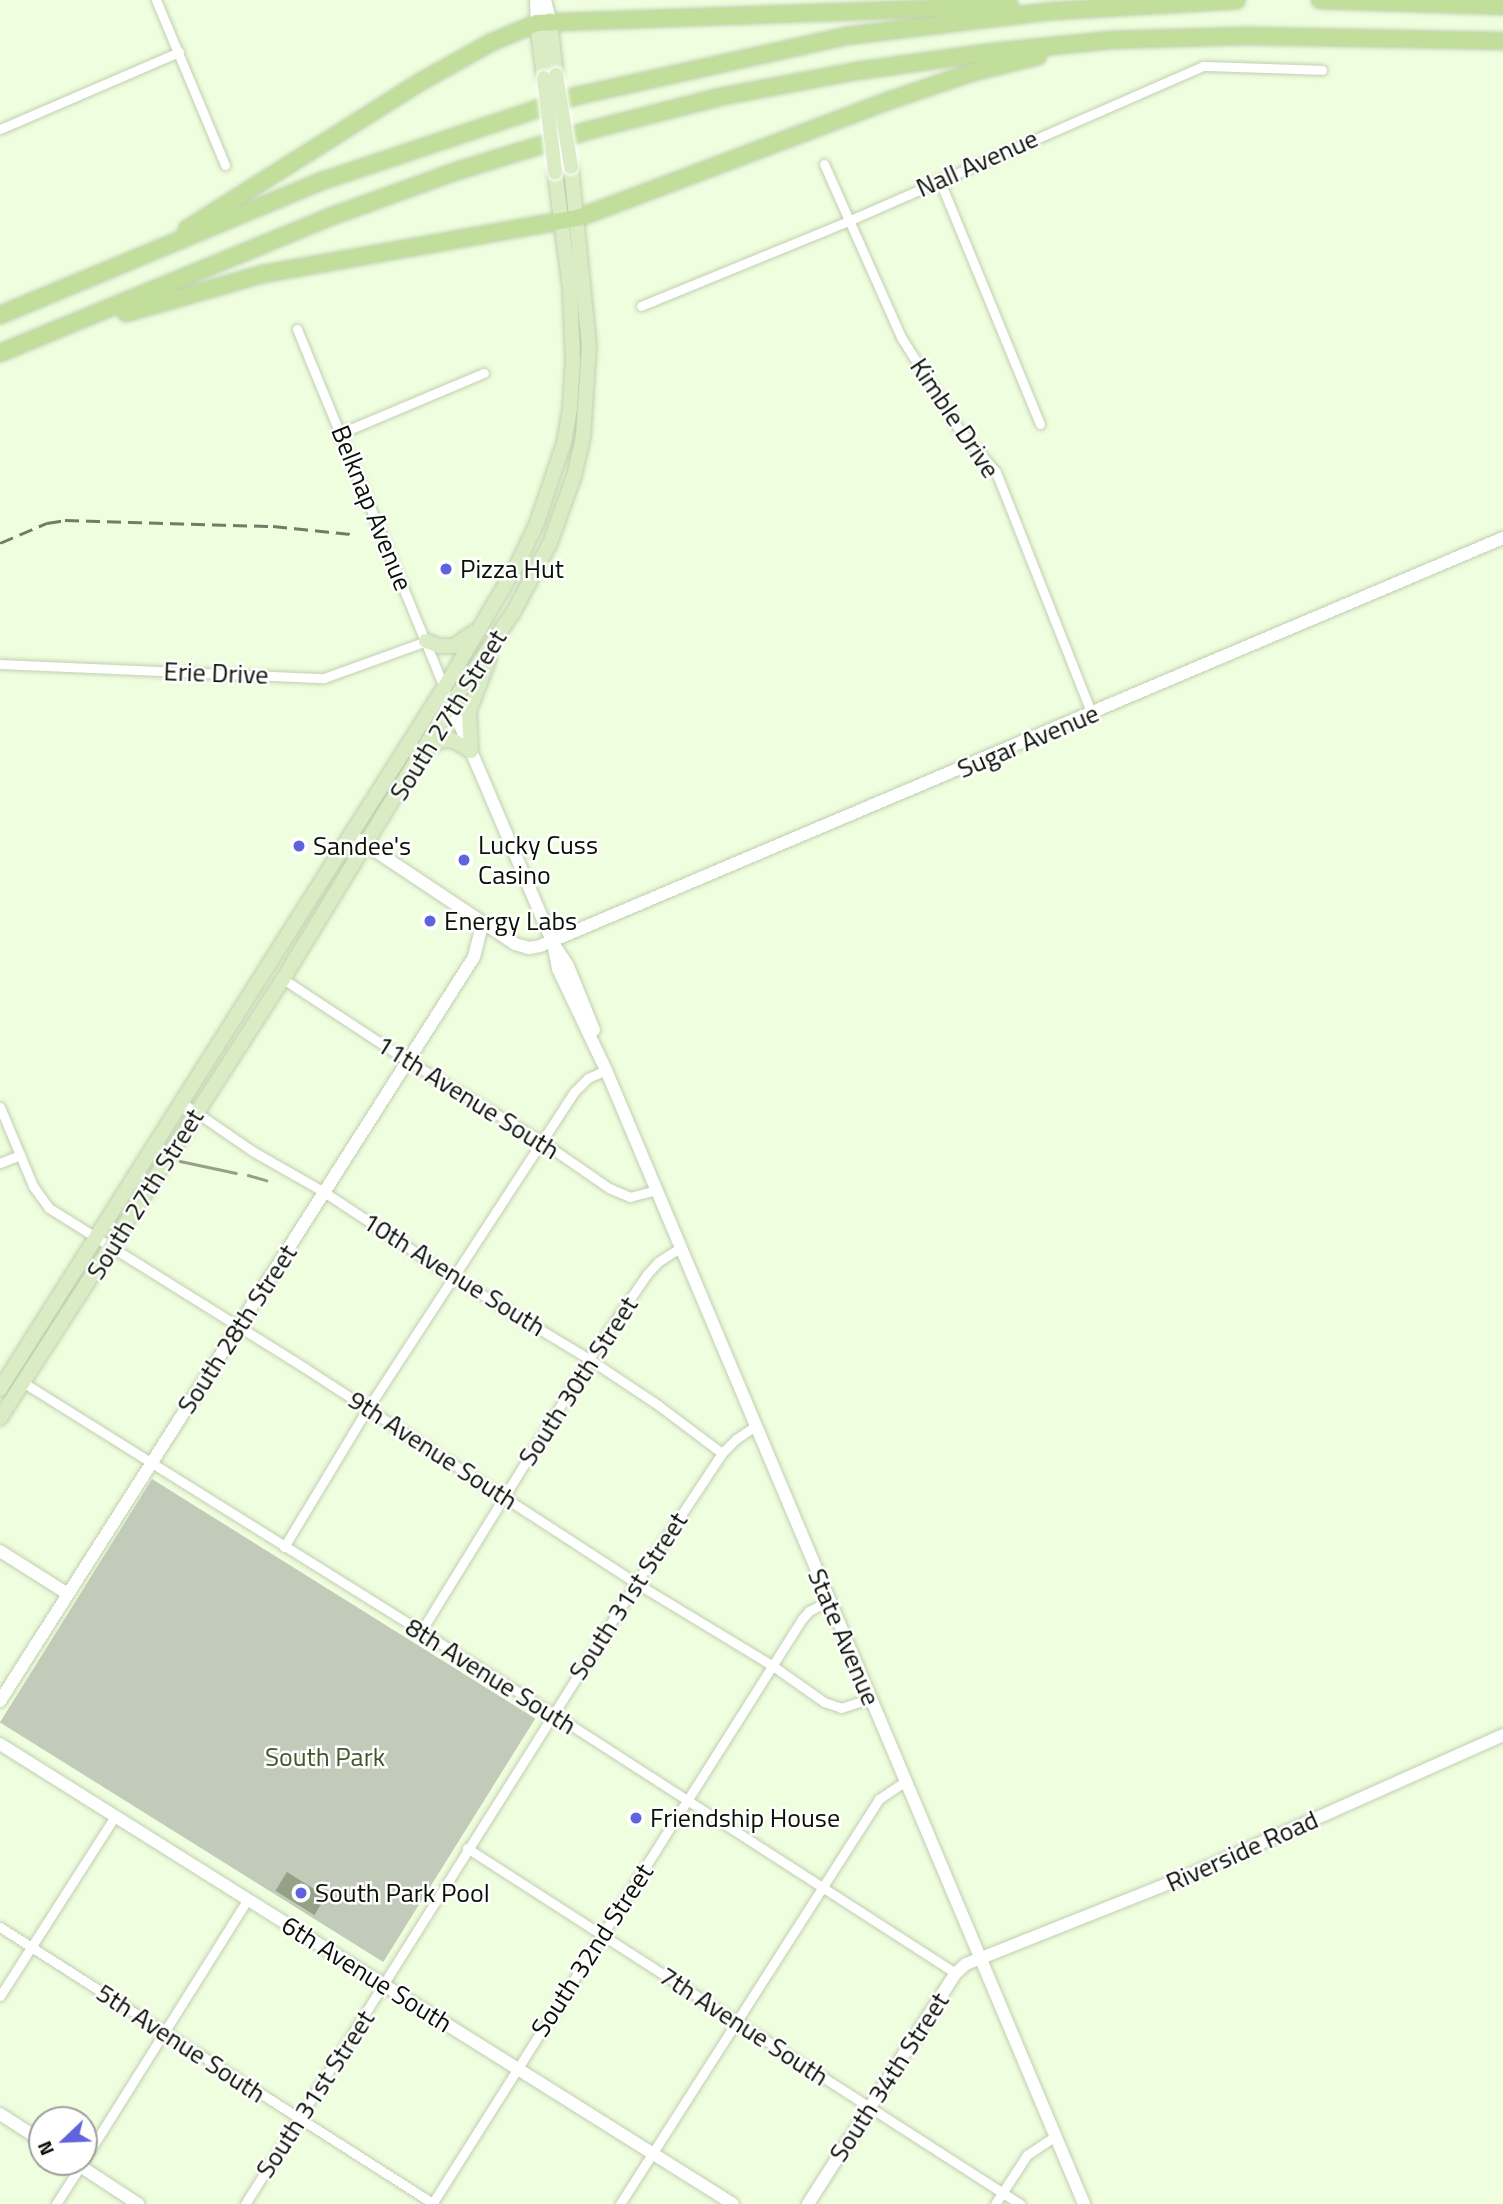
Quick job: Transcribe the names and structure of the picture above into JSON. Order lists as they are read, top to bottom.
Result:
{
  "streets": {
    "main road": ["South 27th Street"],
    "street": [
      "Nall Avenue",
      "Kimble Drive",
      "Belknap Avenue",
      "Erie Drive",
      "Sugar Avenue",
      "11th Avenue South",
      "10th Avenue South",
      "South 28th Street",
      "South 30th Street",
      "9th Avenue South",
      "South 31st Street",
      "State Avenue",
      "8th Avenue South",
      "Riverside Road",
      "South 32nd Street",
      "6th Avenue South",
      "7th Avenue South",
      "5th Avenue South",
      "South 34th Street"
    ]
  },
  "crossings": [
    ["Nall Avenue", "Kimble Drive"],
    ["Kimble Drive", "Sugar Avenue"],
    ["Belknap Avenue", "Erie Drive"],
    ["Belknap Avenue", "South 27th Street"],
    ["Belknap Avenue", "State Avenue"],
    ["South 27th Street", "11th Avenue South"],
    ["South 27th Street", "10th Avenue South"],
    ["South 27th Street", "9th Avenue South"],
    ["South 27th Street", "State Avenue"],
    ["South 27th Street", "8th Avenue South"],
    ["Sugar Avenue", "State Avenue"],
    ["11th Avenue South", "South 28th Street"],
    ["11th Avenue South", "State Avenue"],
    ["10th Avenue South", "South 28th Street"],
    ["10th Avenue South", "South 30th Street"],
    ["10th Avenue South", "South 31st Street"],
    ["South 28th Street", "9th Avenue South"],
    ["South 28th Street", "8th Avenue South"],
    ["South 30th Street", "9th Avenue South"],
    ["South 30th Street", "State Avenue"],
    ["South 30th Street", "8th Avenue South"],
    ["9th Avenue South", "South 31st Street"],
    ["9th Avenue South", "State Avenue"],
    ["9th Avenue South", "South 32nd Street"],
    ["South 31st Street", "State Avenue"],
    ["South 31st Street", "8th Avenue South"],
    ["South 31st Street", "6th Avenue South"],
    ["South 31st Street", "7th Avenue South"],
    ["South 31st Street", "5th Avenue South"],
    ["State Avenue", "Riverside Road"],
    ["State Avenue", "South 32nd Street"],
    ["State Avenue", "South 34th Street"],
    ["8th Avenue South", "South 32nd Street"],
    ["8th Avenue South", "South 34th Street"],
    ["Riverside Road", "South 34th Street"],
    ["South 32nd Street", "6th Avenue South"],
    ["South 32nd Street", "7th Avenue South"],
    ["South 32nd Street", "5th Avenue South"],
    ["7th Avenue South", "South 34th Street"]
  ],
  "parks": ["South Park"],
  "places": [
    "Pizza Hut",
    "Sandee's",
    "Lucky Cuss Casino",
    "Energy Labs",
    "Friendship House",
    "South Park Pool"
  ],
  "north": "bottom left"
}
